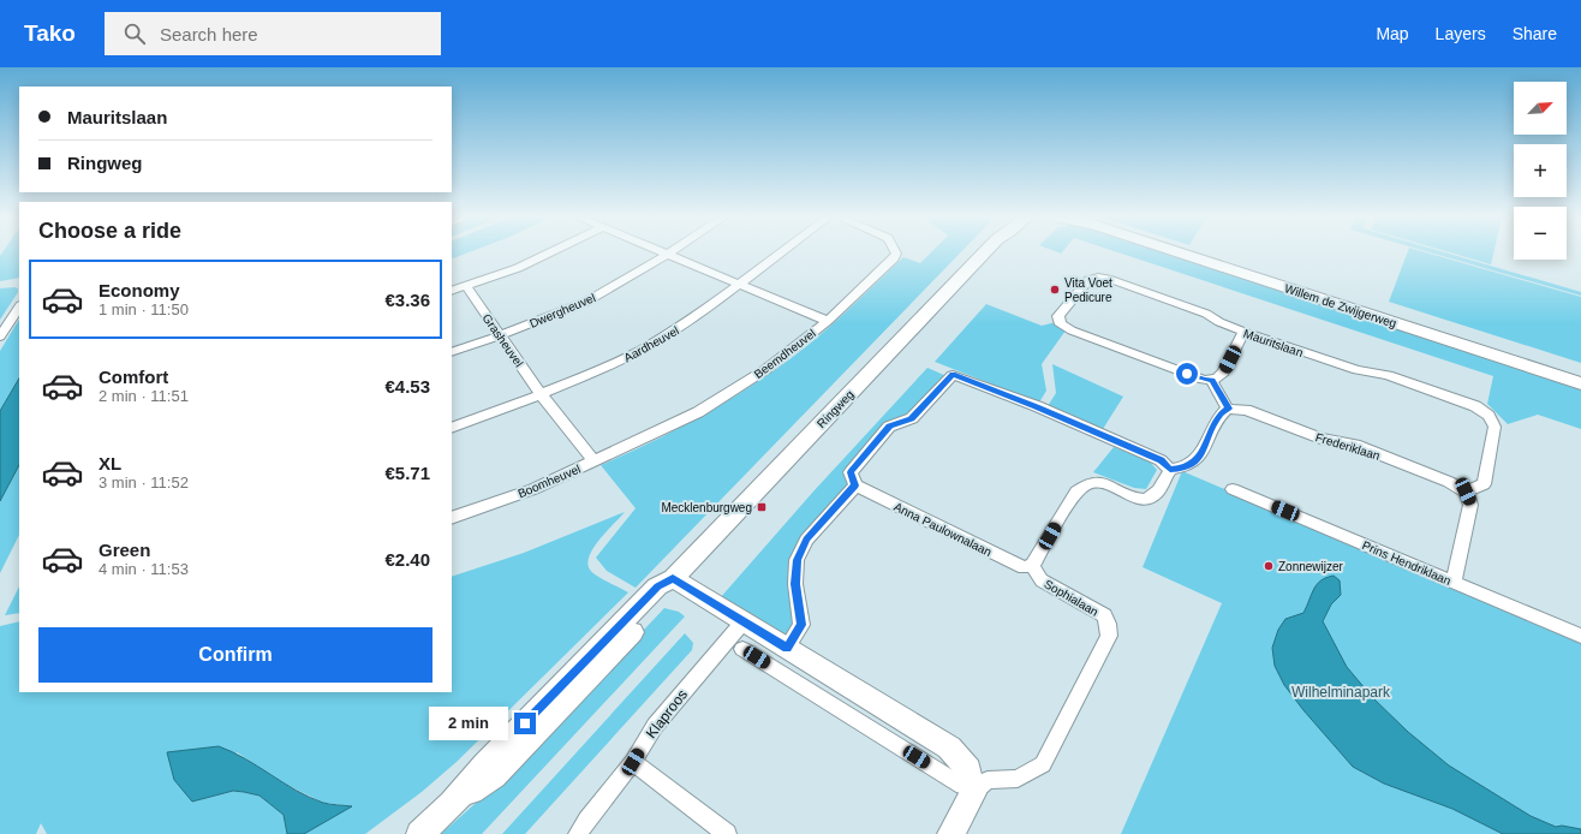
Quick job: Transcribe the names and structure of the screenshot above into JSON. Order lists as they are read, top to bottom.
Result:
{
  "streets": {
    "main road": ["Willem de Zwijgerweg", "Ringweg"],
    "street": [
      "Dwergheuvel",
      "Grasheuvel",
      "Mauritslaan",
      "Aardheuvel",
      "Beemdheuvel",
      "Frederiklaan",
      "Boomheuvel",
      "Anna Paulownalaan",
      "Prins Hendriklaan",
      "Sophialaan",
      "Klaproos"
    ]
  },
  "crossings": [
    ["Dwergheuvel", "Grasheuvel"],
    ["Grasheuvel", "Aardheuvel"],
    ["Grasheuvel", "Boomheuvel"],
    ["Mauritslaan", "Frederiklaan"],
    ["Aardheuvel", "Boomheuvel"],
    ["Beemdheuvel", "Boomheuvel"],
    ["Anna Paulownalaan", "Sophialaan"]
  ],
  "parks": ["Wilhelminapark"],
  "places": {
    "other": ["Vita Voet Pedicure", "Zonnewijzer"],
    "transit": ["Mecklenburgweg"]
  },
  "north": "top right",
  "page": {
    "header": "Tako",
    "search": "Search here",
    "nav": ["Map", "Layers", "Share"],
    "map_buttons": ["+", "−"],
    "banner": ["Mauritslaan", "Ringweg"],
    "heading": "Choose a ride",
    "list": [
      {
        "name": "Economy",
        "note": "1 min · 11:50",
        "value": "€3.36"
      },
      {
        "name": "Comfort",
        "note": "2 min · 11:51",
        "value": "€4.53"
      },
      {
        "name": "XL",
        "note": "3 min · 11:52",
        "value": "€5.71"
      },
      {
        "name": "Green",
        "note": "4 min · 11:53",
        "value": "€2.40"
      }
    ],
    "buttons": "Confirm",
    "bubble": "2 min"
  }
}
